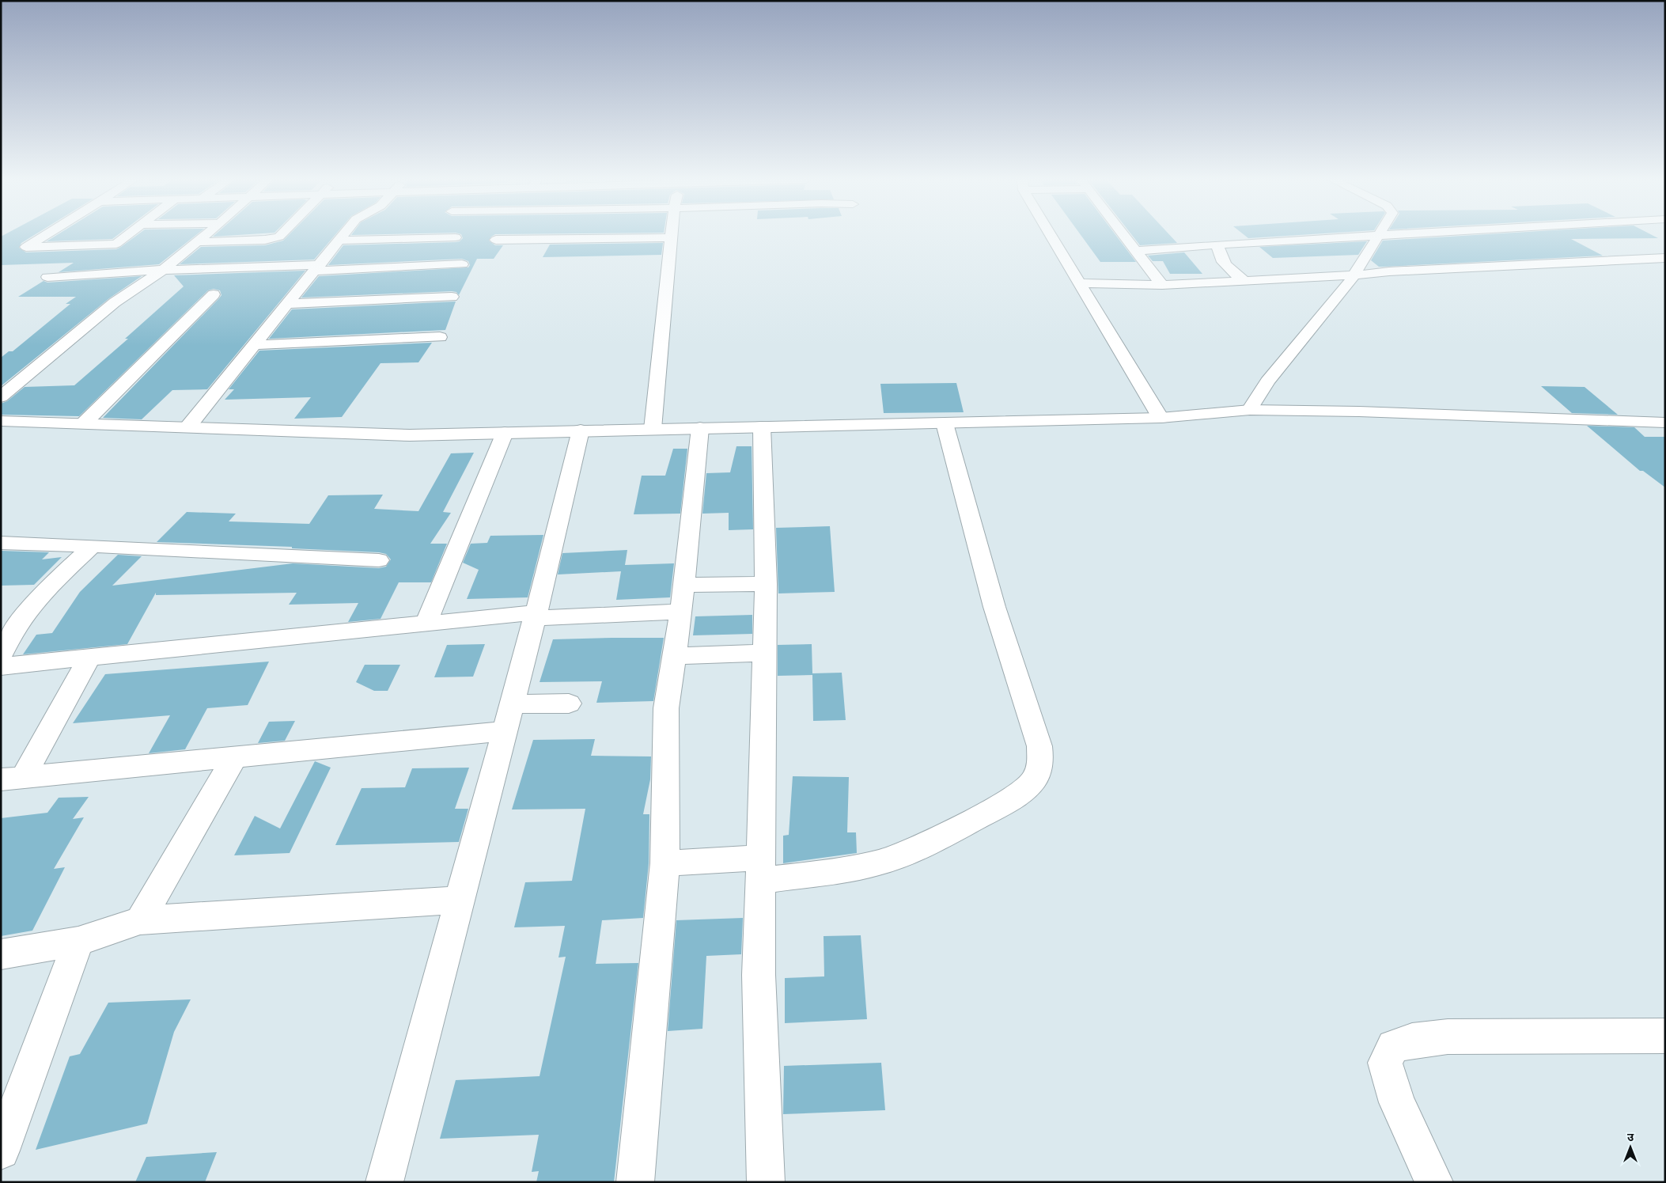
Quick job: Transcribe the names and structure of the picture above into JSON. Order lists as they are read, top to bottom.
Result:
{
  "north": "top"
}
